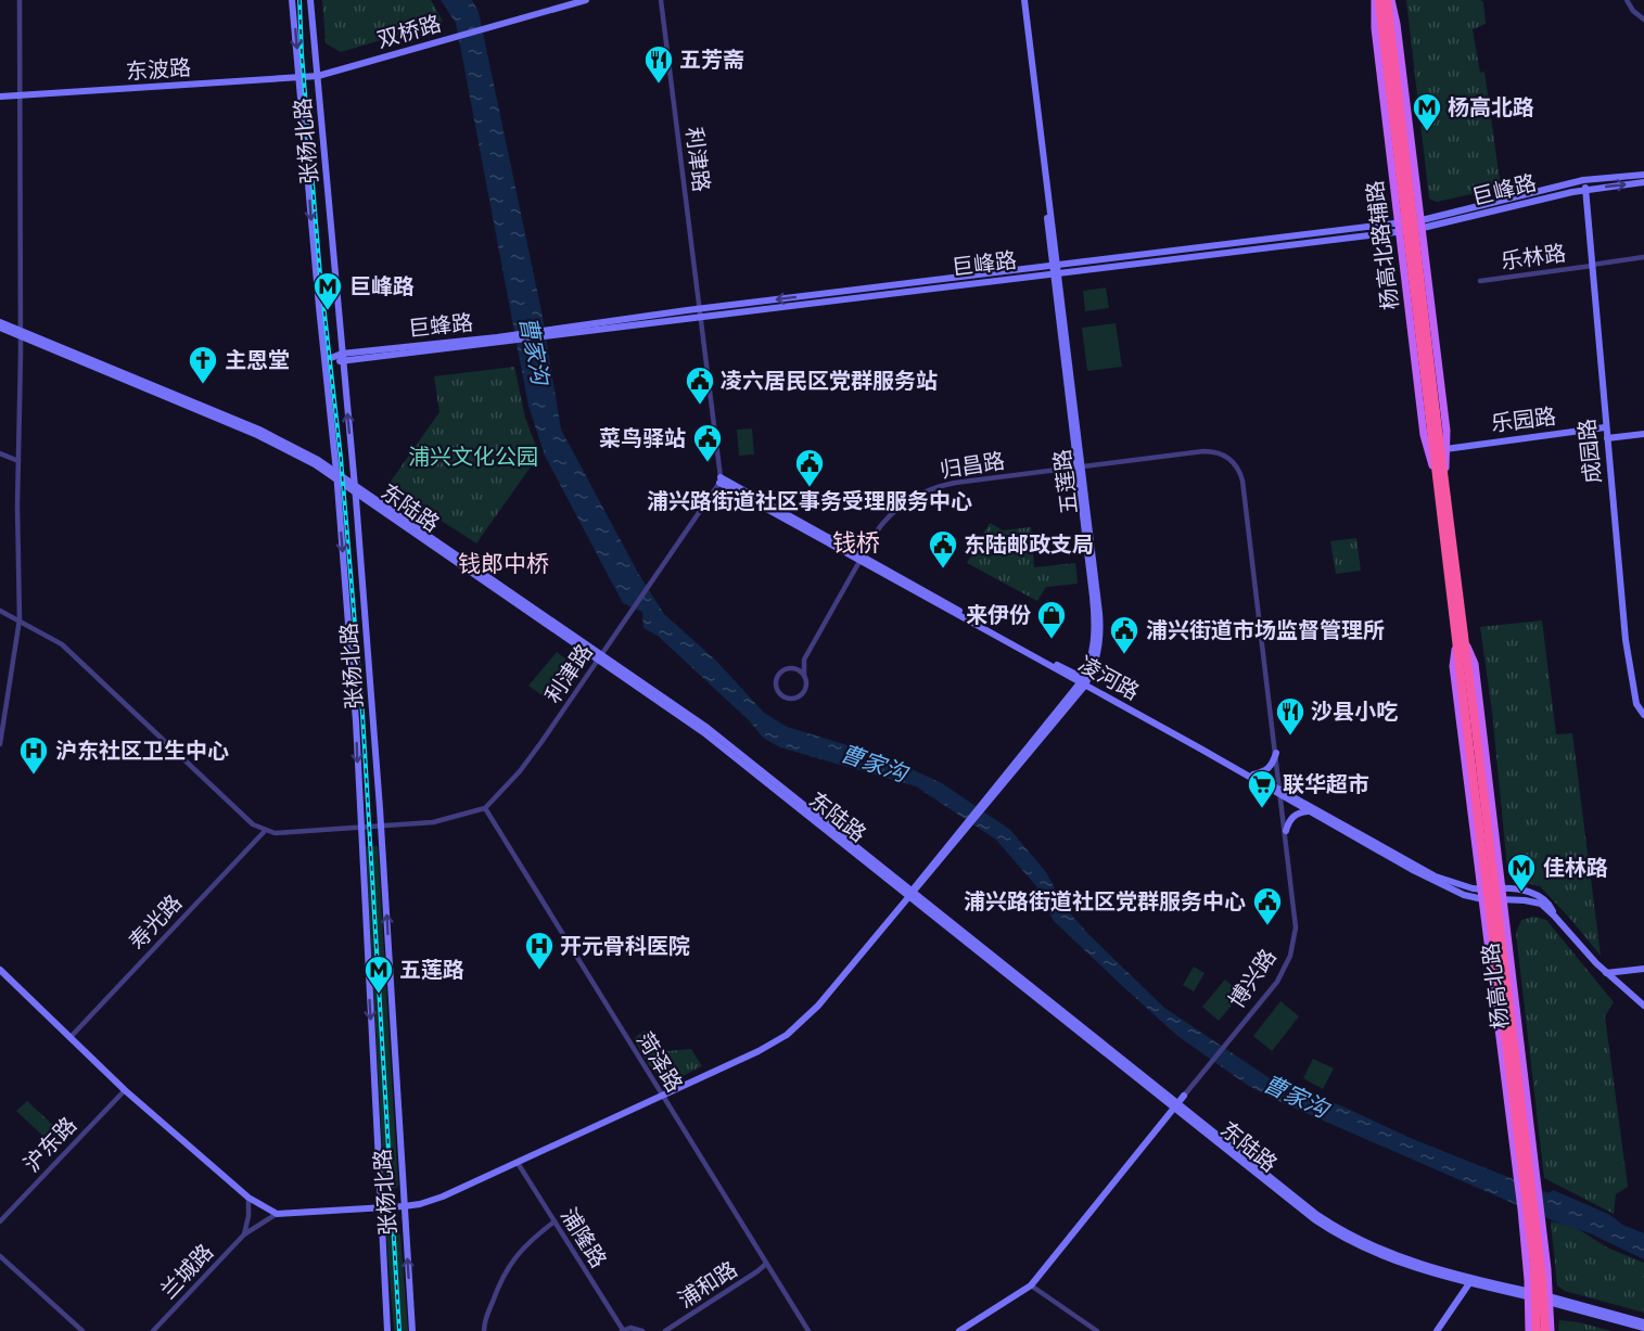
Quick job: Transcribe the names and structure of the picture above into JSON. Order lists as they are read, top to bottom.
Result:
{
  "streets": {
    "highway": ["杨高北路"],
    "main road": [
      "双桥路",
      "东波路",
      "张杨北路",
      "巨峰路",
      "杨高北路辅路",
      "乐园路",
      "成园路",
      "五莲路",
      "东陆路",
      "凌河路",
      "博兴路"
    ],
    "street": [
      "利津路",
      "乐林路",
      "归昌路",
      "寿光路",
      "菏泽路",
      "沪东路",
      "浦隆路",
      "兰城路",
      "浦和路"
    ]
  },
  "crossings": [
    ["双桥路", "东波路"],
    ["双桥路", "张杨北路"],
    ["东波路", "张杨北路"],
    ["张杨北路", "巨峰路"],
    ["张杨北路", "五莲路"],
    ["张杨北路", "东陆路"],
    ["利津路", "巨峰路"],
    ["利津路", "东陆路"],
    ["利津路", "凌河路"],
    ["利津路", "菏泽路"],
    ["巨峰路", "杨高北路辅路"],
    ["巨峰路", "成园路"],
    ["巨峰路", "五莲路"],
    ["杨高北路辅路", "乐园路"],
    ["杨高北路辅路", "杨高北路"],
    ["乐林路", "成园路"],
    ["乐园路", "成园路"],
    ["归昌路", "五莲路"],
    ["归昌路", "凌河路"],
    ["归昌路", "博兴路"],
    ["五莲路", "东陆路"],
    ["五莲路", "凌河路"],
    ["五莲路", "菏泽路"],
    ["五莲路", "浦隆路"],
    ["五莲路", "兰城路"],
    ["东陆路", "博兴路"],
    ["东陆路", "杨高北路"],
    ["凌河路", "博兴路"],
    ["凌河路", "杨高北路"],
    ["菏泽路", "浦和路"]
  ],
  "districts": ["钱桥", "钱郎中桥"],
  "water": ["曹家沟"],
  "parks": ["浦兴文化公园"],
  "places": {
    "restaurant": ["五芳斋", "沙县小吃"],
    "metro station": [
      "杨高北路",
      "巨峰路",
      "佳林路",
      "五莲路"
    ],
    "church": ["主恩堂"],
    "public building": [
      "凌六居民区党群服务站",
      "菜鸟驿站",
      "浦兴路街道社区事务受理服务中心",
      "东陆邮政支局",
      "浦兴街道市场监督管理所",
      "浦兴路街道社区党群服务中心"
    ],
    "shop": ["来伊份"],
    "hospital": ["沪东社区卫生中心", "开元骨科医院"],
    "supermarket": ["联华超市"]
  }
}
